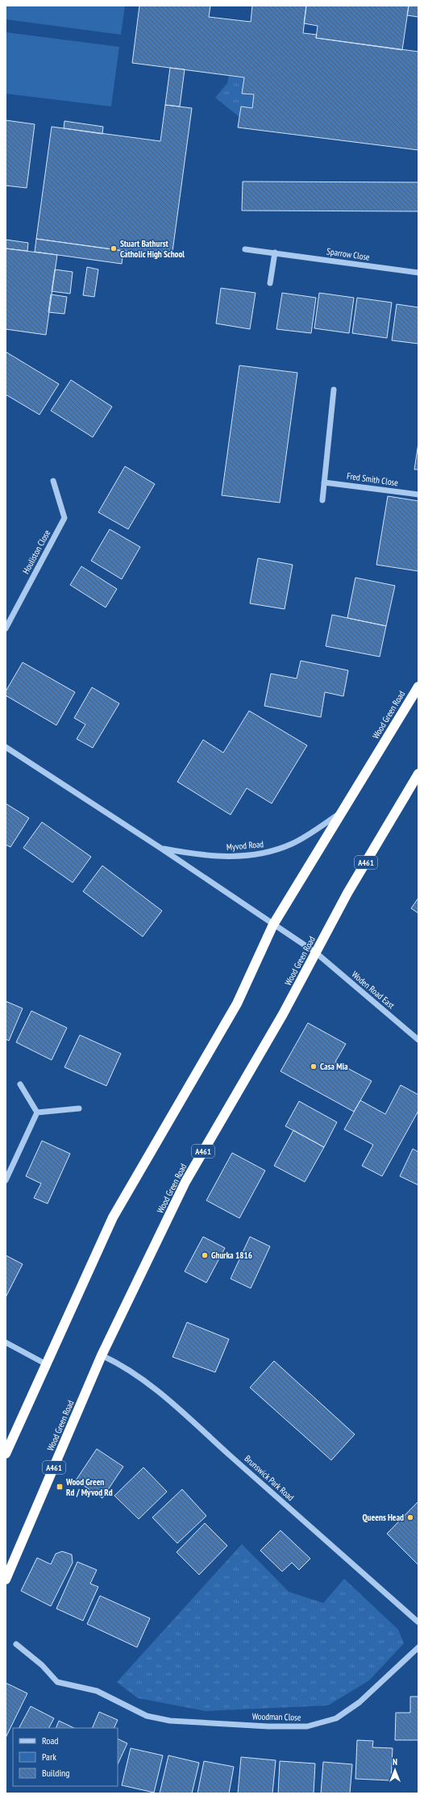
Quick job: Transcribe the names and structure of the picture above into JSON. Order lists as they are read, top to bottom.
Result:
{
  "streets": {
    "highway": ["Wood Green Road", "A461"],
    "street": [
      "Sparrow Close",
      "Fred Smith Close",
      "Houliston Close",
      "Myvod Road",
      "Woden Road East",
      "Brunswick Park Road",
      "Woodman Close"
    ]
  },
  "crossings": [
    ["Wood Green Road", "Myvod Road"],
    ["Wood Green Road", "Woden Road East"],
    ["Wood Green Road", "Brunswick Park Road"],
    ["Myvod Road", "Woden Road East"]
  ],
  "places": {
    "other": [
      "Stuart Bathurst Catholic High School",
      "Casa Mia",
      "Ghurka 1816",
      "Queens Head"
    ],
    "transit": ["Wood Green Rd / Myvod Rd"]
  },
  "legend": ["Road", "Park", "Building"],
  "north": "top"
}
